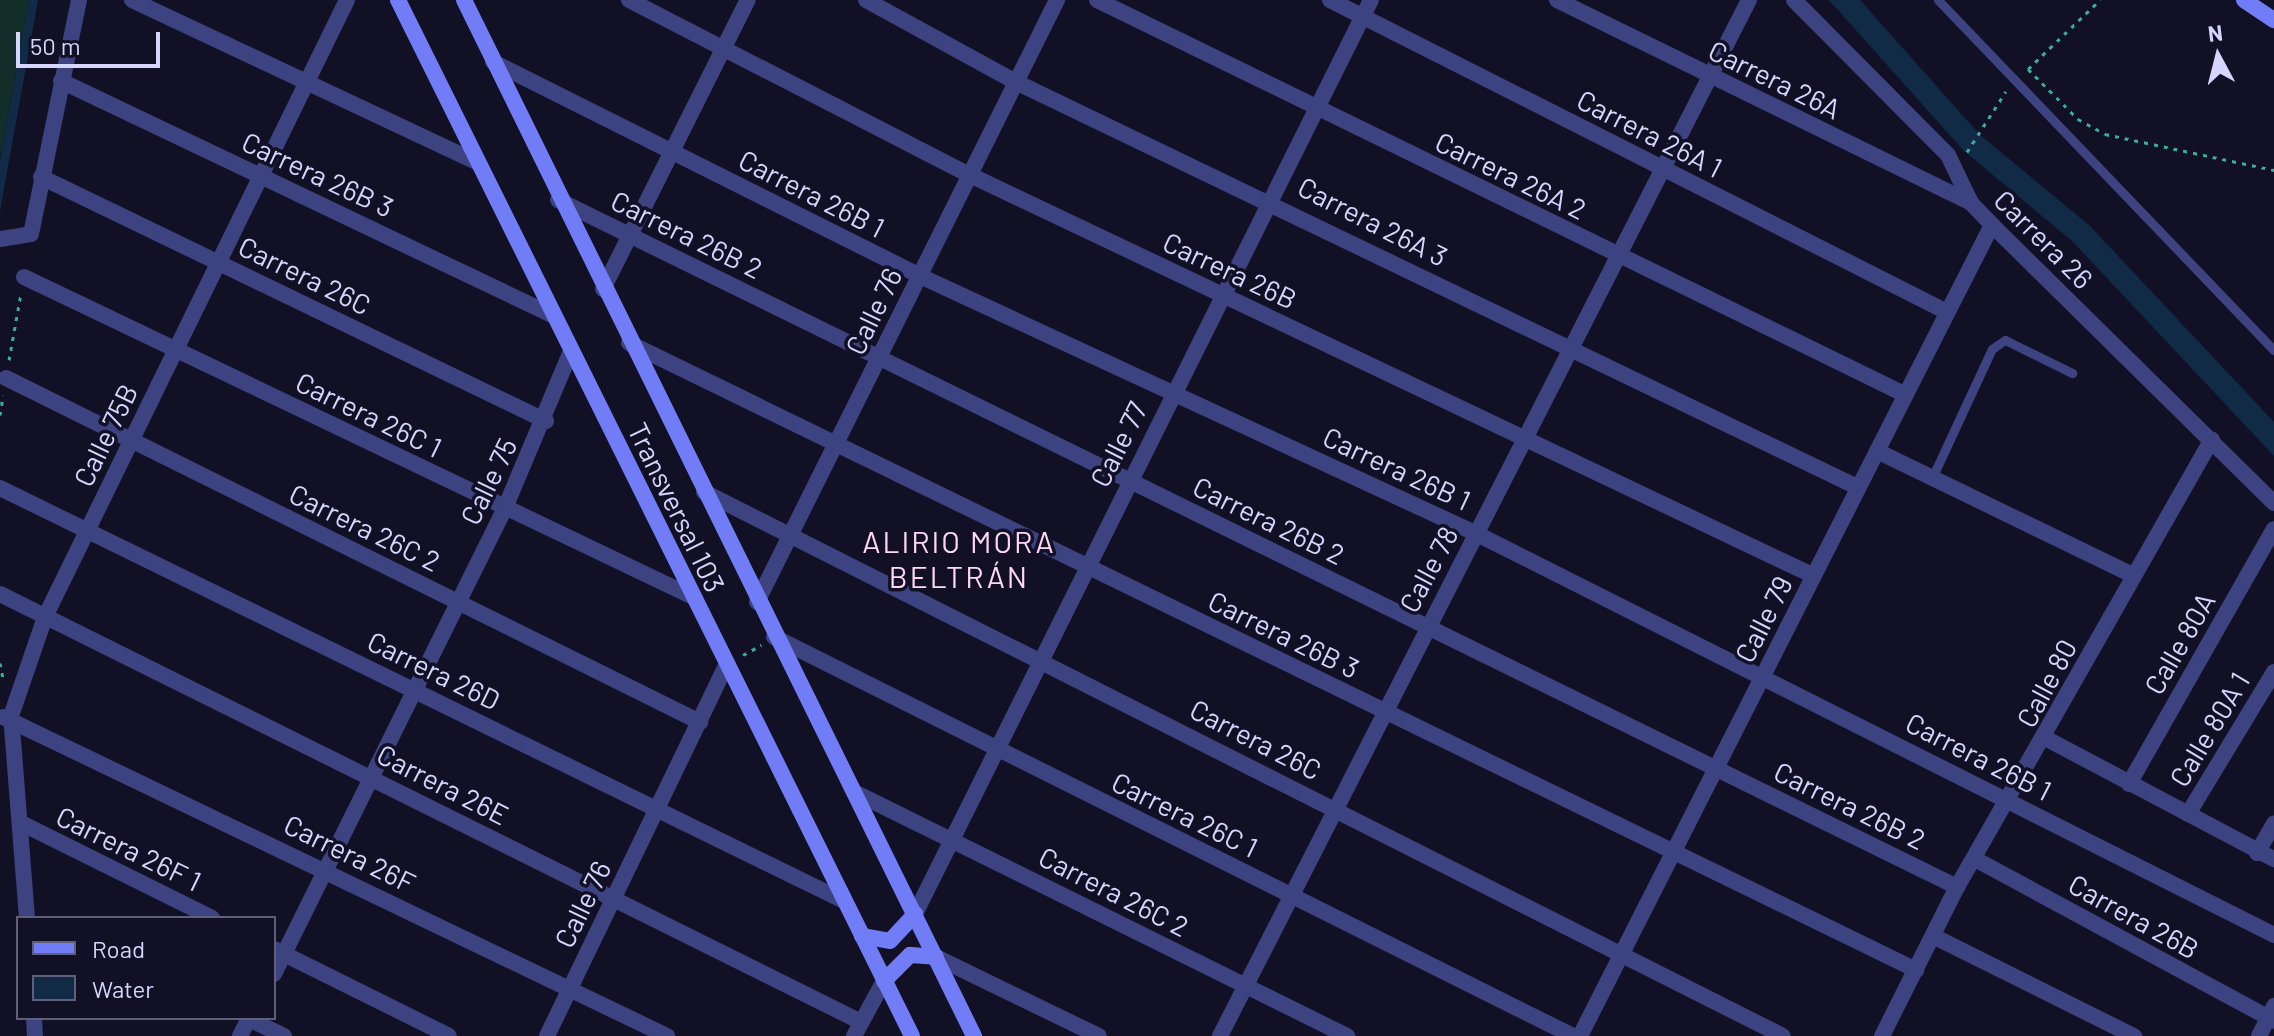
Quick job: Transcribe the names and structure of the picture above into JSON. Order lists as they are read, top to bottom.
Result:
{
  "streets": {
    "street": [
      "Carrera 26A",
      "Carrera 26A 1",
      "Carrera 26B 3",
      "Carrera 26A 2",
      "Carrera 26B 1",
      "Carrera 26A 3",
      "Carrera 26B 2",
      "Carrera 26",
      "Carrera 26B",
      "Carrera 26C",
      "Calle 76",
      "Carrera 26C 1",
      "Calle 75B",
      "Calle 77",
      "Calle 75",
      "Transversal 103",
      "Carrera 26C 2",
      "Calle 78",
      "Calle 79",
      "Calle 80A",
      "Carrera 26D",
      "Calle 80",
      "Calle 80A 1",
      "Carrera 26E",
      "Carrera 26F 1",
      "Carrera 26F"
    ]
  },
  "crossings": [
    ["Carrera 26A", "Carrera 26"],
    ["Carrera 26A", "Calle 78"],
    ["Carrera 26A 1", "Calle 77"],
    ["Carrera 26A 1", "Calle 78"],
    ["Carrera 26A 1", "Calle 79"],
    ["Carrera 26B 3", "Calle 76"],
    ["Carrera 26B 3", "Calle 75B"],
    ["Carrera 26B 3", "Calle 77"],
    ["Carrera 26B 3", "Transversal 103"],
    ["Carrera 26B 3", "Calle 78"],
    ["Carrera 26B 3", "Calle 79"],
    ["Carrera 26B 3", "Calle 80"],
    ["Carrera 26A 2", "Calle 77"],
    ["Carrera 26A 2", "Calle 78"],
    ["Carrera 26A 2", "Calle 79"],
    ["Carrera 26B 1", "Calle 76"],
    ["Carrera 26B 1", "Calle 77"],
    ["Carrera 26B 1", "Transversal 103"],
    ["Carrera 26B 1", "Calle 78"],
    ["Carrera 26B 1", "Calle 79"],
    ["Carrera 26B 1", "Calle 80"],
    ["Carrera 26A 3", "Calle 76"],
    ["Carrera 26A 3", "Calle 77"],
    ["Carrera 26A 3", "Calle 78"],
    ["Carrera 26A 3", "Calle 79"],
    ["Carrera 26B 2", "Calle 76"],
    ["Carrera 26B 2", "Calle 77"],
    ["Carrera 26B 2", "Transversal 103"],
    ["Carrera 26B 2", "Calle 78"],
    ["Carrera 26B 2", "Calle 79"],
    ["Carrera 26B 2", "Calle 80"],
    ["Carrera 26", "Calle 79"],
    ["Carrera 26", "Calle 80"],
    ["Carrera 26B", "Calle 76"],
    ["Carrera 26B", "Calle 77"],
    ["Carrera 26B", "Calle 78"],
    ["Carrera 26B", "Calle 79"],
    ["Carrera 26B", "Calle 80"],
    ["Carrera 26C", "Calle 76"],
    ["Carrera 26C", "Calle 75B"],
    ["Carrera 26C", "Calle 77"],
    ["Carrera 26C", "Calle 75"],
    ["Carrera 26C", "Transversal 103"],
    ["Carrera 26C", "Calle 78"],
    ["Carrera 26C", "Calle 79"],
    ["Calle 76", "Transversal 103"],
    ["Calle 76", "Carrera 26C 2"],
    ["Calle 76", "Carrera 26D"],
    ["Calle 76", "Carrera 26E"],
    ["Calle 76", "Carrera 26F"],
    ["Carrera 26C 1", "Calle 75B"],
    ["Carrera 26C 1", "Calle 77"],
    ["Carrera 26C 1", "Calle 75"],
    ["Carrera 26C 1", "Transversal 103"],
    ["Carrera 26C 1", "Calle 78"],
    ["Calle 75B", "Carrera 26C 2"],
    ["Calle 75B", "Carrera 26D"],
    ["Calle 75B", "Carrera 26E"],
    ["Calle 75B", "Carrera 26F 1"],
    ["Calle 75B", "Carrera 26F"],
    ["Calle 77", "Transversal 103"],
    ["Calle 77", "Carrera 26C 2"],
    ["Calle 75", "Transversal 103"],
    ["Calle 75", "Carrera 26C 2"],
    ["Calle 75", "Carrera 26D"],
    ["Calle 75", "Carrera 26E"],
    ["Calle 75", "Carrera 26F"],
    ["Transversal 103", "Carrera 26C 2"],
    ["Transversal 103", "Carrera 26D"],
    ["Carrera 26C 2", "Calle 78"]
  ],
  "districts": ["ALIRIO MORA BELTRÁN"],
  "legend": ["Road", "Water"],
  "scale_bar": "50 m",
  "north": "top"
}
